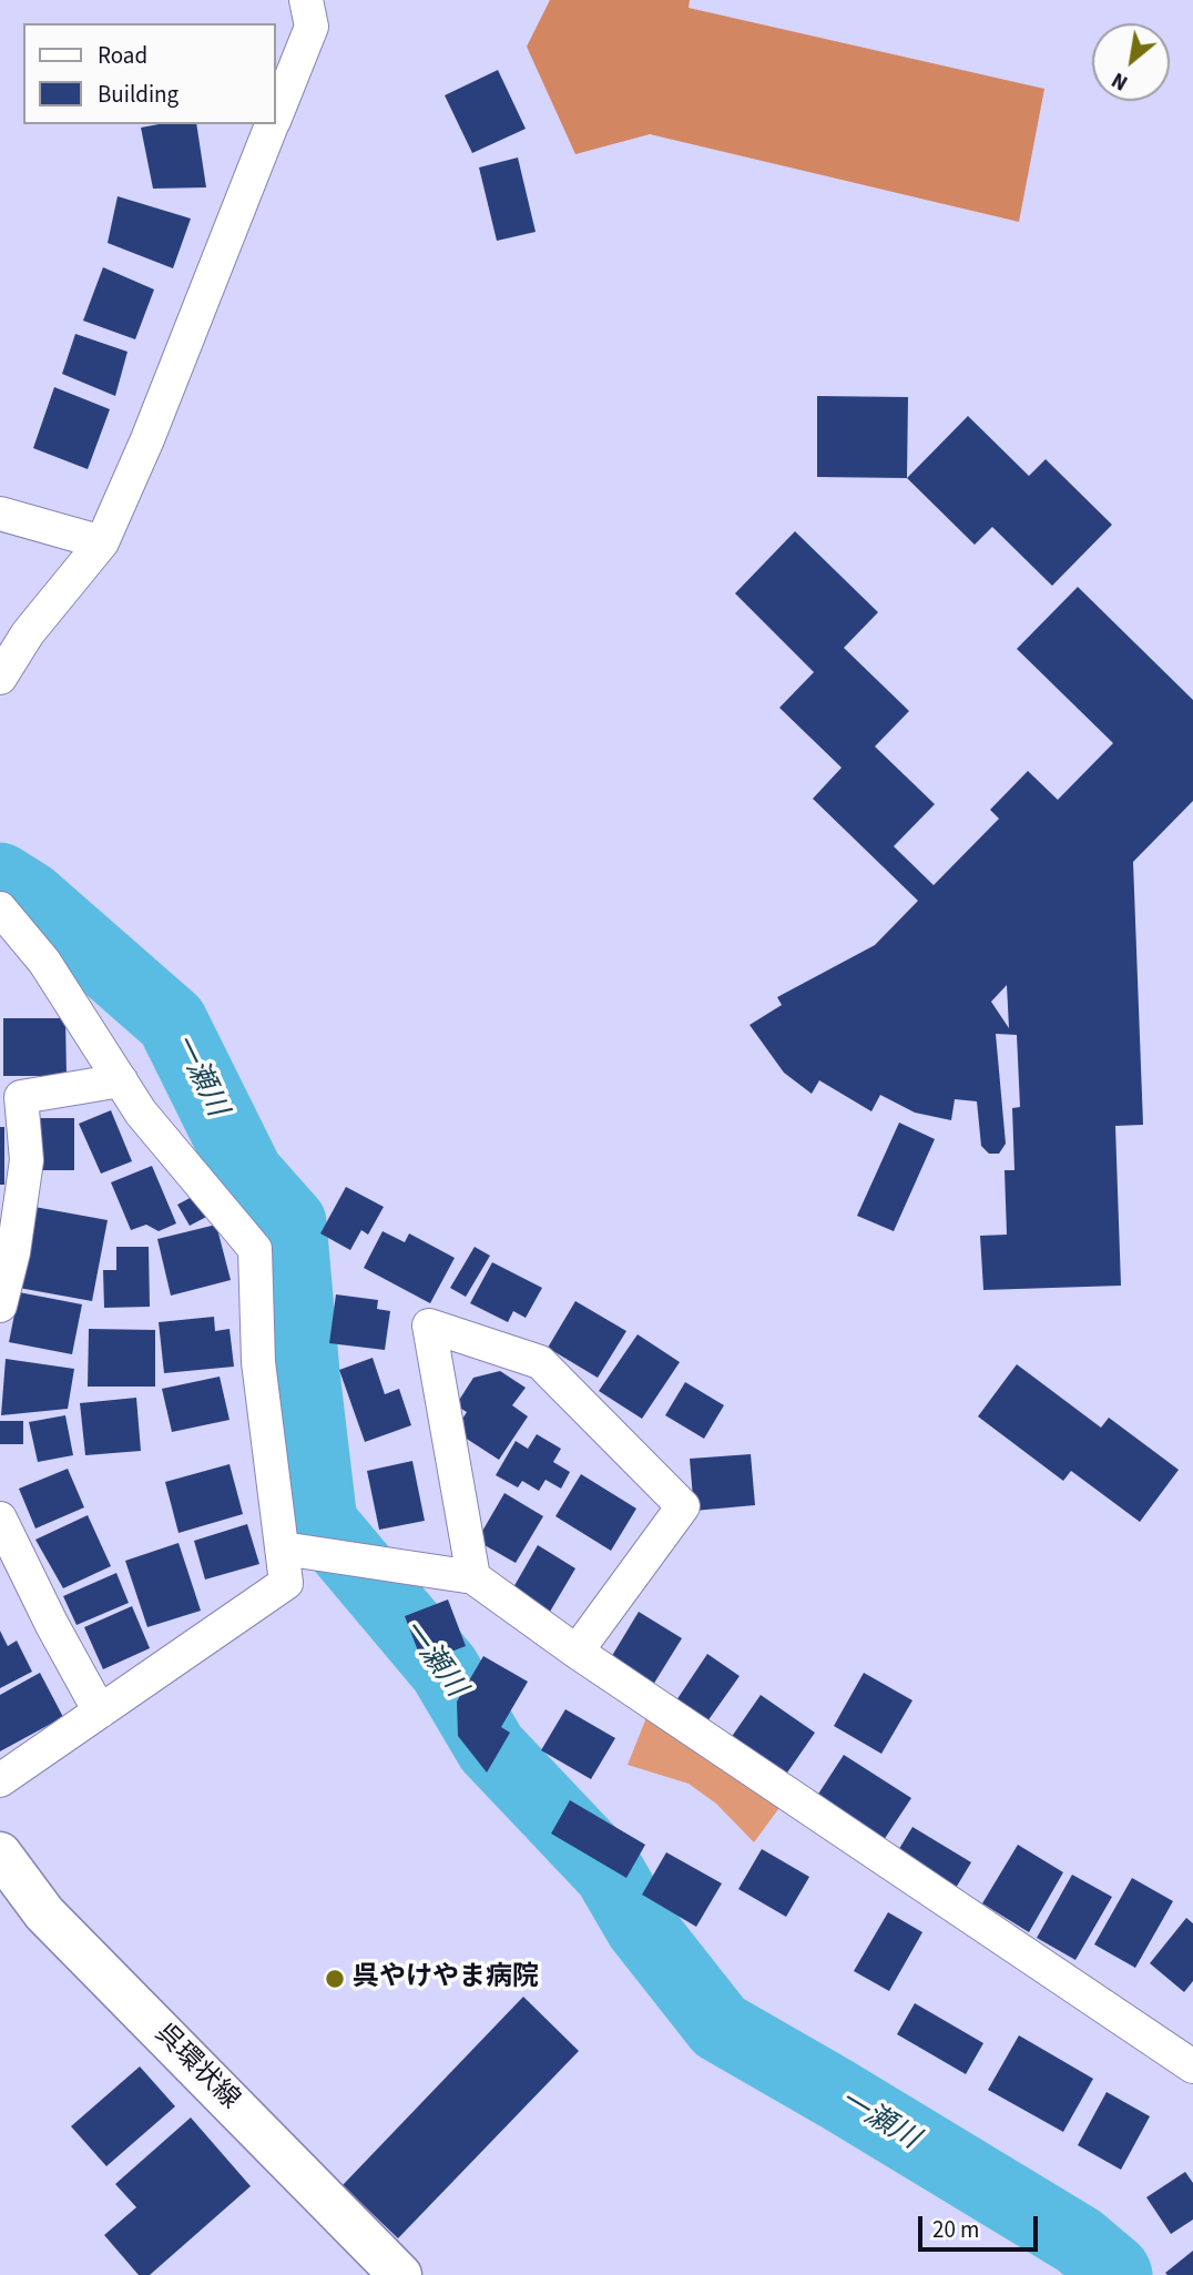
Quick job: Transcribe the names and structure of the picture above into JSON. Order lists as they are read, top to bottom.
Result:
{
  "streets": {
    "main road": ["呉環状線"]
  },
  "water": ["一瀬川"],
  "places": ["呉やけやま病院"],
  "legend": ["Road", "Building"],
  "scale_bar": "20 m",
  "north": "bottom left"
}
